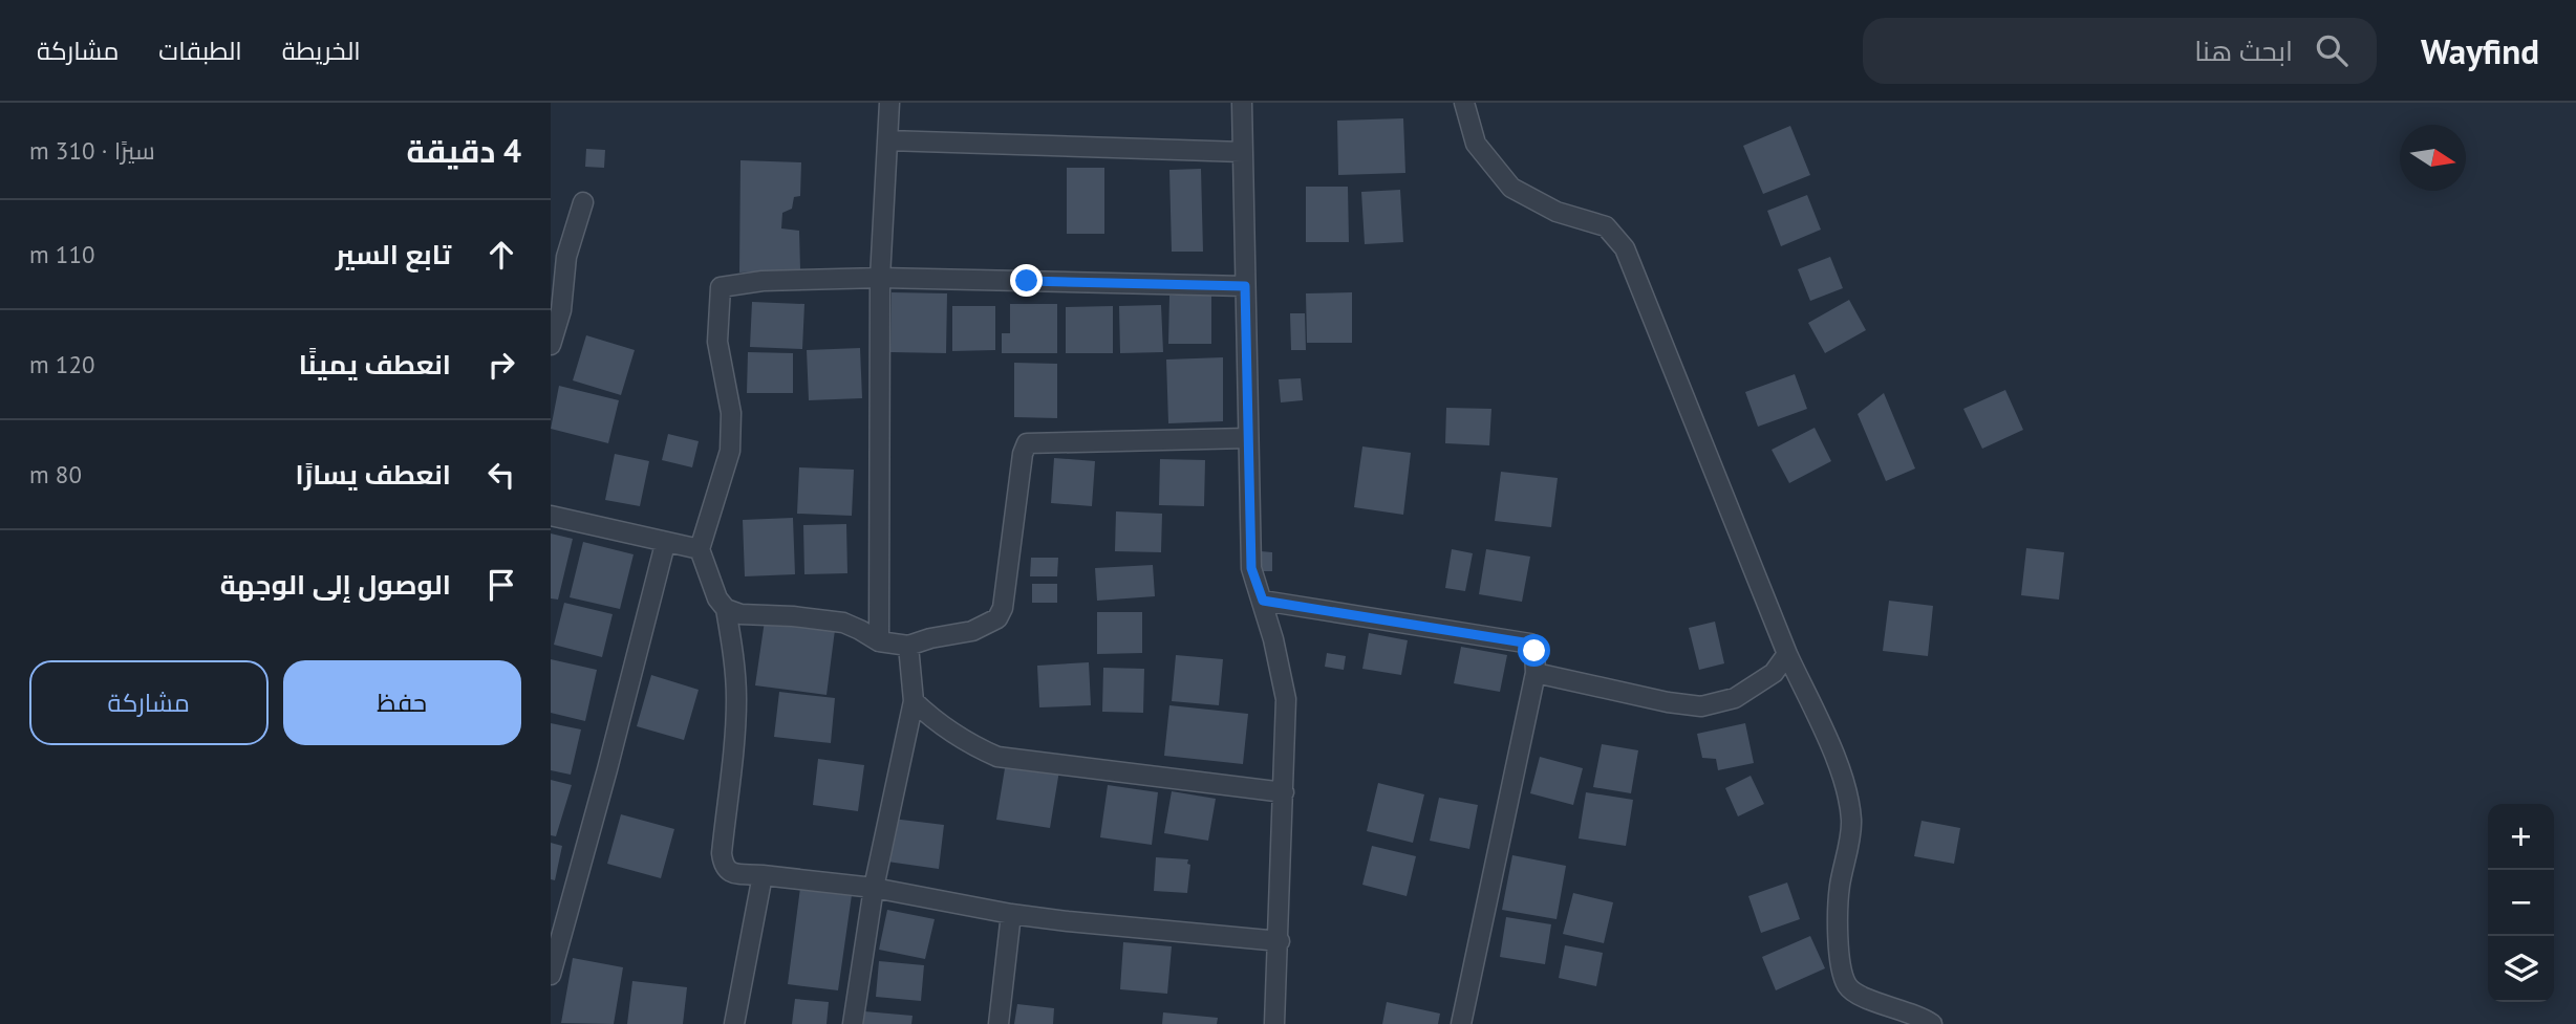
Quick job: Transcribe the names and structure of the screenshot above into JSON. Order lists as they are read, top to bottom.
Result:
{
  "north": "right",
  "page": {
    "header": "Wayfind",
    "search": "ابحث هنا",
    "nav": ["الخريطة", "الطبقات", "مشاركة"],
    "heading": ["4 دقيقة", "سيرًا · 310 m"],
    "list": [
      ["تابع السير", "110 m"],
      ["انعطف يمينًا", "120 m"],
      ["انعطف يسارًا", "80 m"],
      "الوصول إلى الوجهة"
    ],
    "buttons": ["حفظ", "مشاركة"],
    "map_buttons": ["+", "−"]
  }
}
